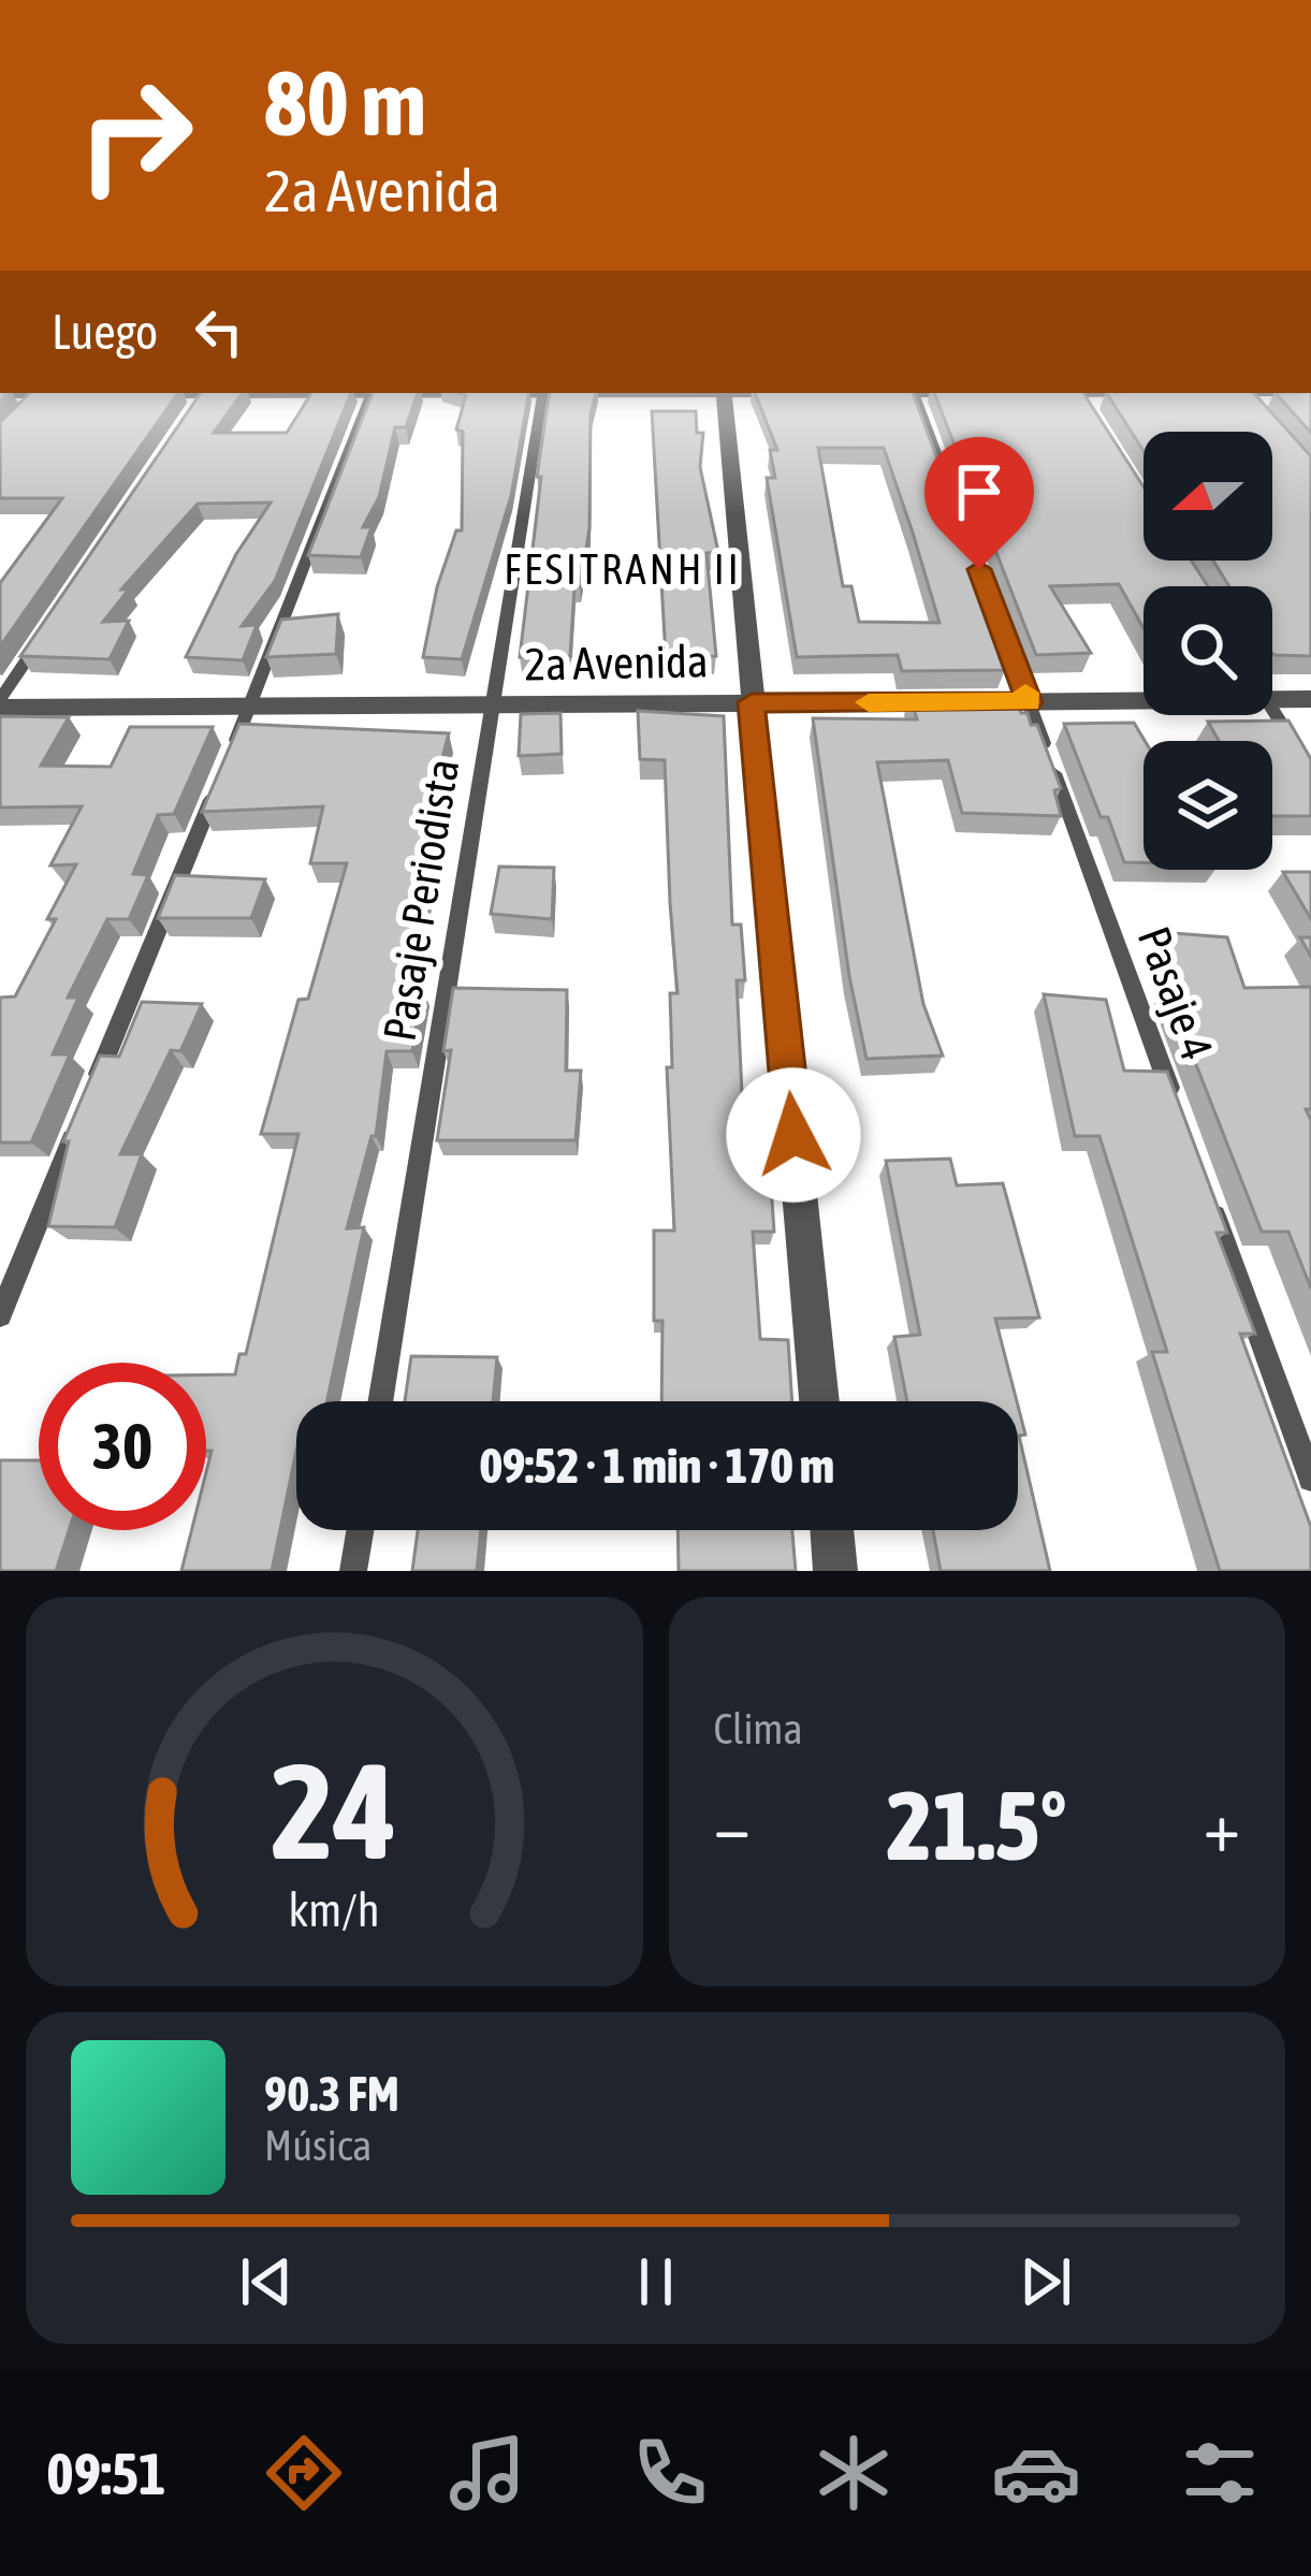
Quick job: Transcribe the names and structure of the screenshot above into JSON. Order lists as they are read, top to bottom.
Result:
{
  "streets": {
    "street": ["2a Avenida"],
    "lane": ["Pasaje Periodista", "Pasaje 4"]
  },
  "crossings": [
    ["2a Avenida", "Pasaje Periodista"],
    ["2a Avenida", "Pasaje 4"]
  ],
  "districts": ["FESITRANH II"],
  "north": "left",
  "page": {
    "turn": ["80 m", "2a Avenida"],
    "then": "Luego",
    "limit": "30",
    "trip": "09:52 · 1 min · 170 m",
    "tile": "Clima",
    "heat": ["−", "21.5°", "+"],
    "song": ["90.3 FM", "Música"],
    "tabs": "09:51",
    "gauge": ["24", "km/h"]
  }
}
